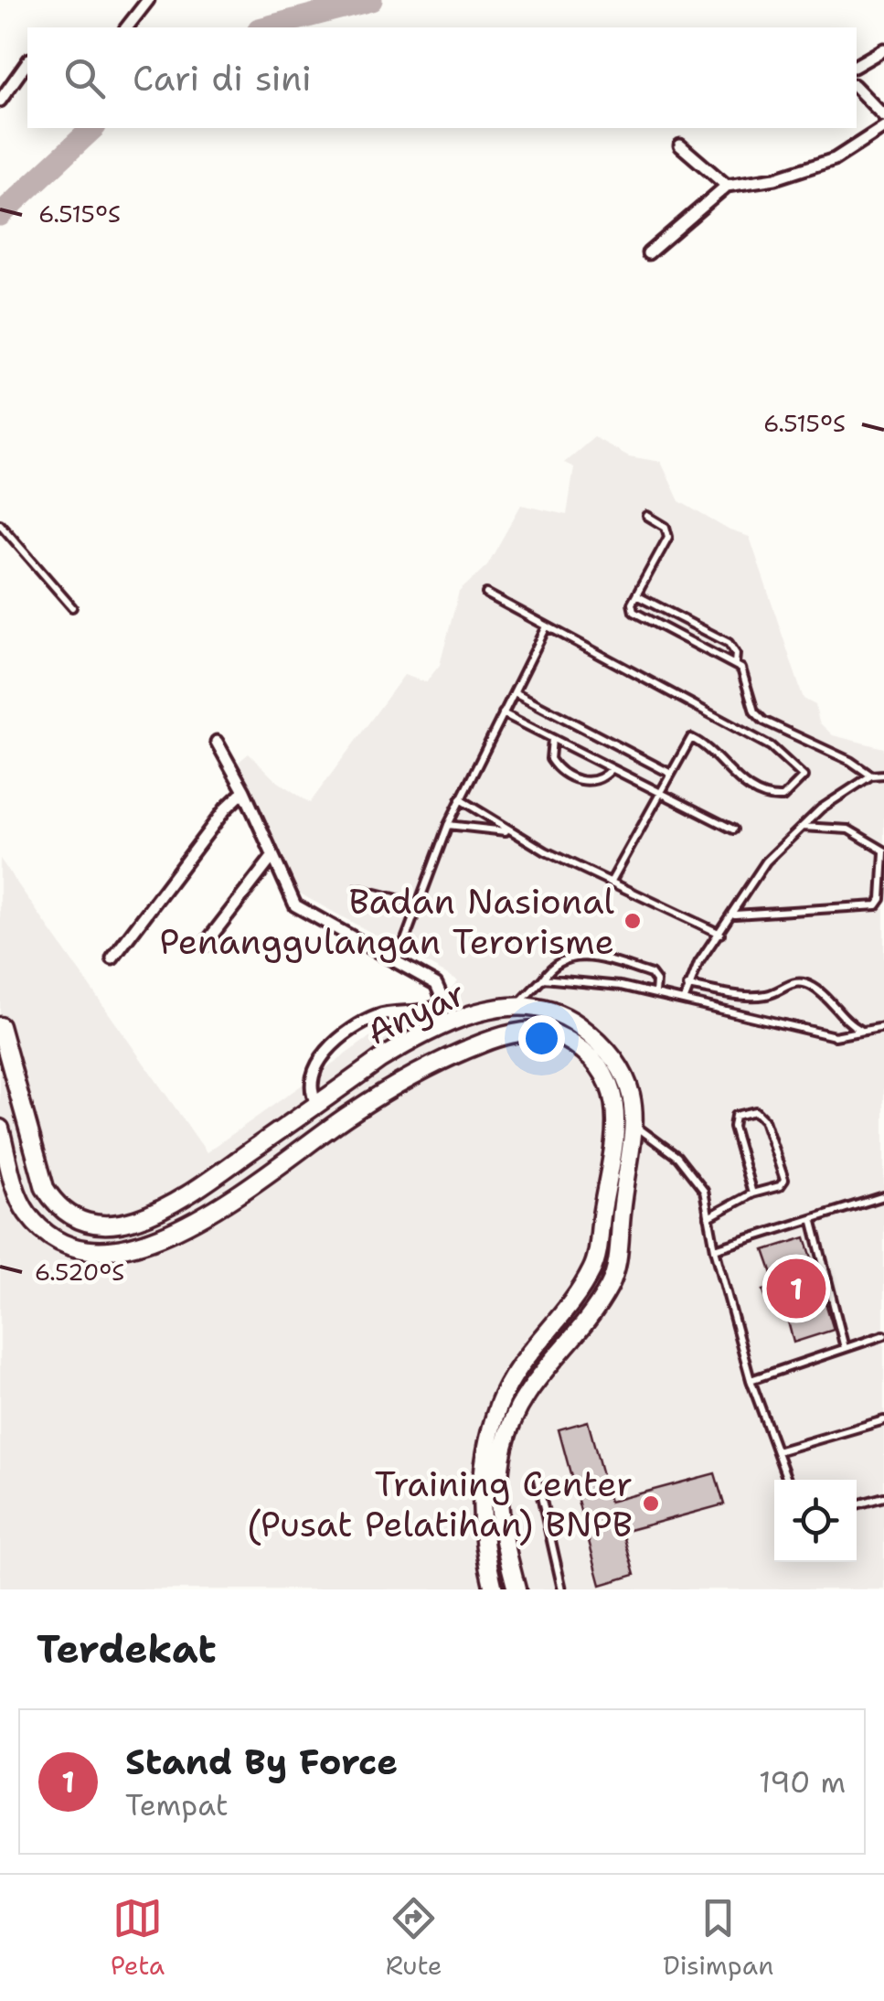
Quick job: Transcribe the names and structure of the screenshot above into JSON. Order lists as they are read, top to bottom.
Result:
{
  "streets": {
    "street": ["Anyar"]
  },
  "places": ["Badan Nasional Penanggulangan Terorisme", "Training Center (Pusat Pelatihan) BNPB"],
  "page": {
    "search": "Cari di sini",
    "pins": "1",
    "heading": "Terdekat",
    "list": [
      {
        "mark": "1",
        "name": "Stand By Force",
        "note": "Tempat",
        "value": "190 m"
      }
    ],
    "nav": ["Peta", "Rute", "Disimpan"]
  },
  "coordinates": ["6.515°S", "6.520°S"]
}
